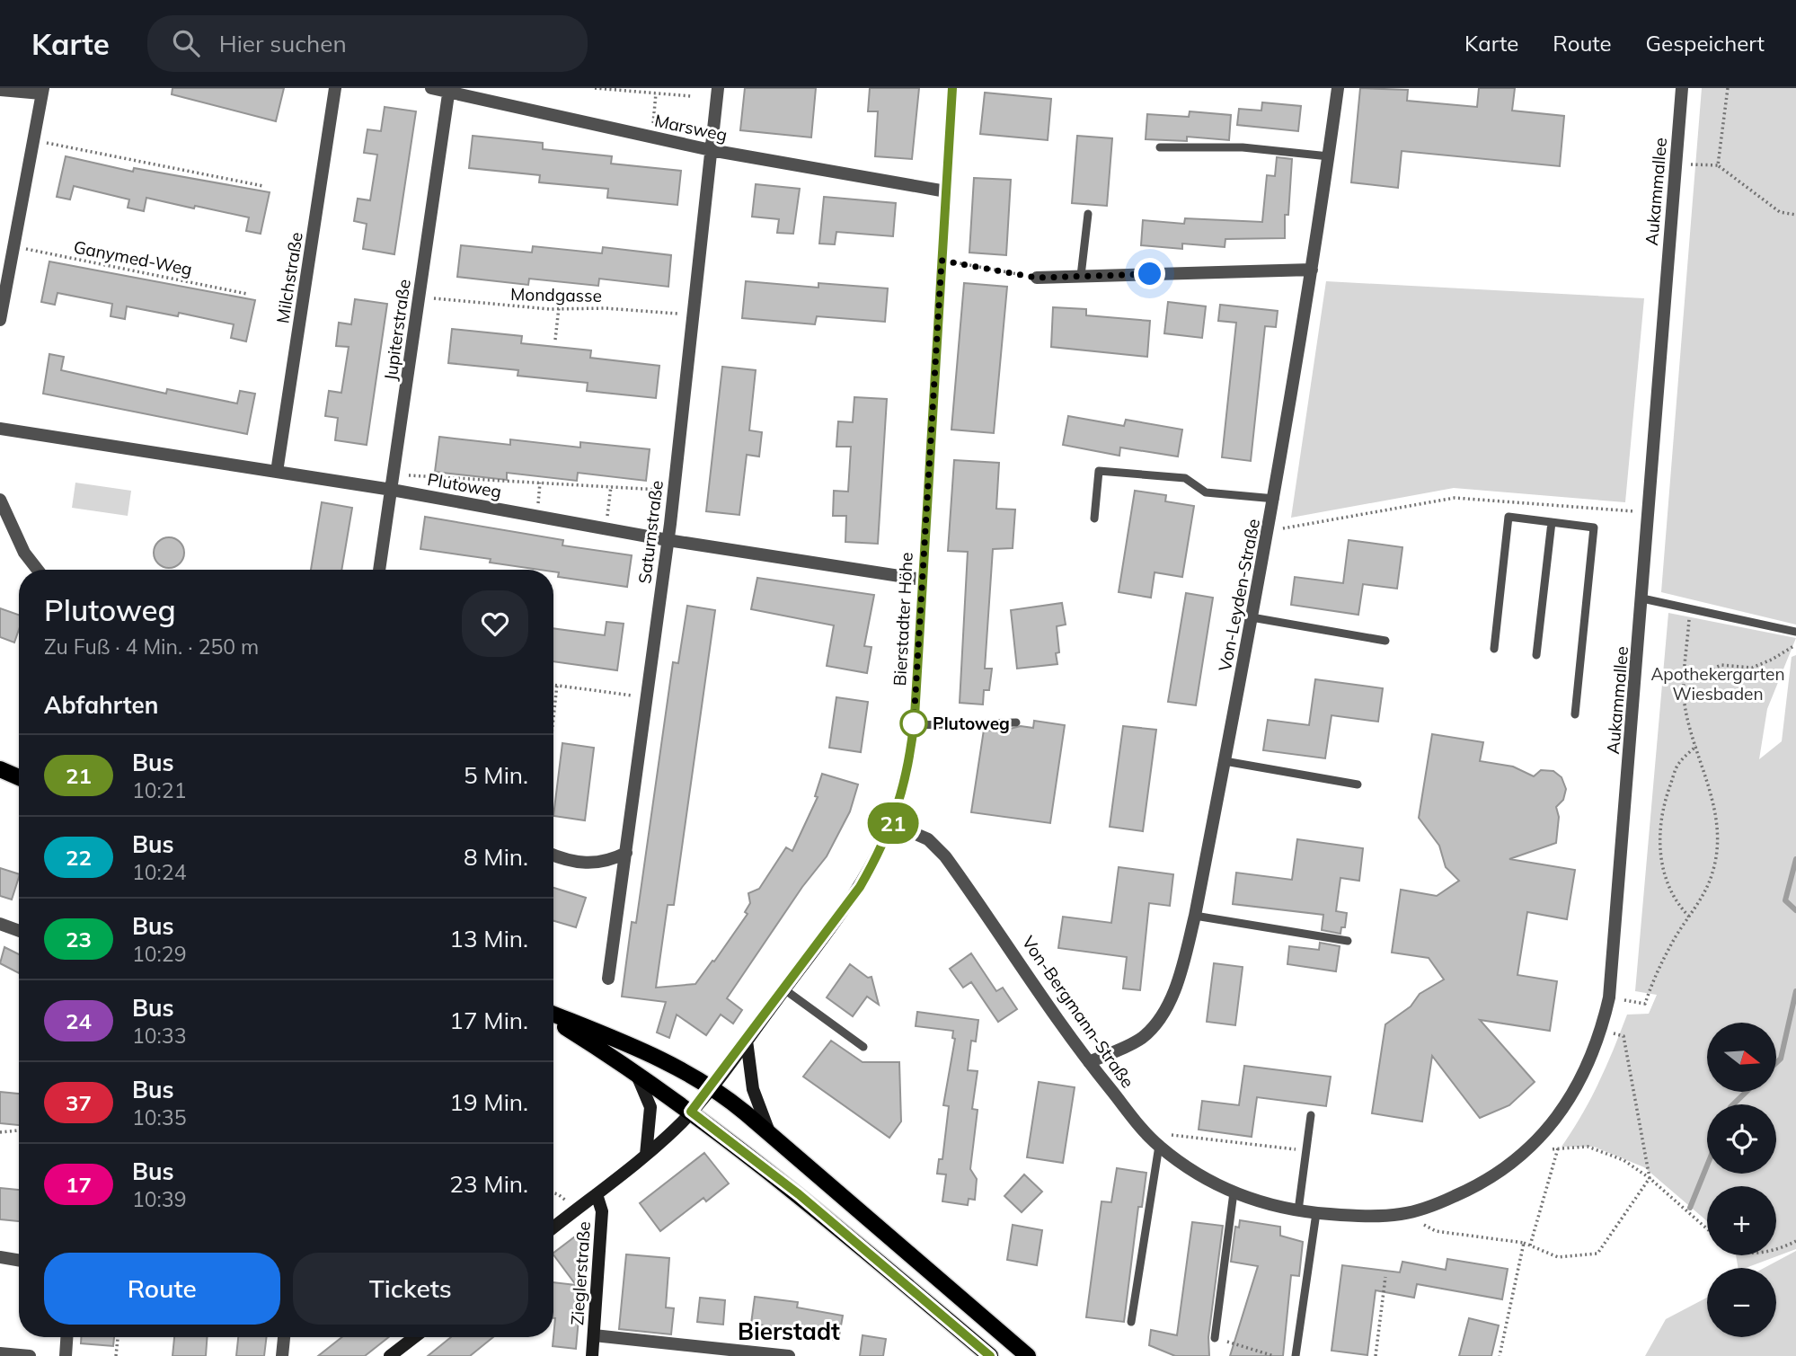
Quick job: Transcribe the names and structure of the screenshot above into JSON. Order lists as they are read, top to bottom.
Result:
{
  "streets": {
    "main road": ["Bierstadter Höhe", "Zieglerstraße"],
    "street": [
      "Marsweg",
      "Aukammallee",
      "Milchstraße",
      "Jupiterstraße",
      "Plutoweg",
      "Saturnstraße",
      "Von-Leyden-Straße",
      "Von-Bergmann-Straße"
    ],
    "path": ["Ganymed-Weg", "Mondgasse"]
  },
  "crossings": [
    ["Marsweg", "Jupiterstraße"],
    ["Marsweg", "Saturnstraße"],
    ["Marsweg", "Bierstadter Höhe"],
    ["Aukammallee", "Von-Bergmann-Straße"],
    ["Milchstraße", "Plutoweg"],
    ["Mondgasse", "Jupiterstraße"],
    ["Mondgasse", "Saturnstraße"],
    ["Jupiterstraße", "Plutoweg"],
    ["Plutoweg", "Saturnstraße"],
    ["Plutoweg", "Bierstadter Höhe"],
    ["Von-Leyden-Straße", "Von-Bergmann-Straße"],
    ["Bierstadter Höhe", "Von-Bergmann-Straße"],
    ["Bierstadter Höhe", "Zieglerstraße"]
  ],
  "districts": ["Bierstadt"],
  "parks": ["Apothekergarten Wiesbaden"],
  "places": ["Plutoweg"],
  "lines": ["bus line 21"],
  "north": "right",
  "page": {
    "header": "Karte",
    "search": "Hier suchen",
    "nav": ["Karte", "Route", "Gespeichert"],
    "on_map": "21",
    "heading": [
      ["Plutoweg", "Zu Fuß · 4 Min. · 250 m"],
      "Abfahrten"
    ],
    "list": [
      {
        "mark": "21",
        "name": "Bus",
        "note": "10:21",
        "value": "5 Min."
      },
      {
        "mark": "22",
        "name": "Bus",
        "note": "10:24",
        "value": "8 Min."
      },
      {
        "mark": "23",
        "name": "Bus",
        "note": "10:29",
        "value": "13 Min."
      },
      {
        "mark": "24",
        "name": "Bus",
        "note": "10:33",
        "value": "17 Min."
      },
      {
        "mark": "37",
        "name": "Bus",
        "note": "10:35",
        "value": "19 Min."
      },
      {
        "mark": "17",
        "name": "Bus",
        "note": "10:39",
        "value": "23 Min."
      }
    ],
    "map_buttons": ["+", "−"],
    "buttons": ["Route", "Tickets"]
  }
}
